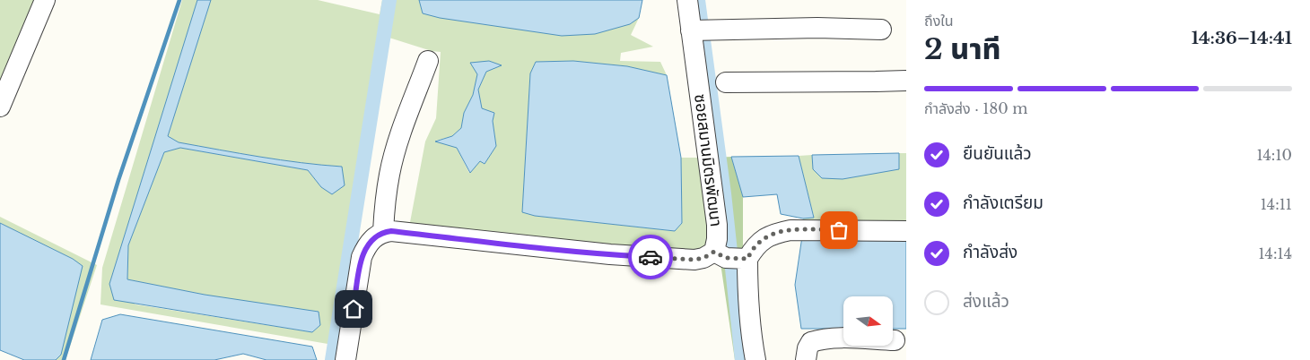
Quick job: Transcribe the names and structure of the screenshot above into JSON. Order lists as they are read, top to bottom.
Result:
{
  "streets": {
    "street": ["ซอยสมานมิตรพัฒนา"]
  },
  "north": "right",
  "page": {
    "heading": ["2 นาที", "ถึงใน", "14:36–14:41"],
    "bar": "กำลังส่ง · 180 m",
    "list": [
      ["ยืนยันแล้ว", "14:10"],
      ["กำลังเตรียม", "14:11"],
      ["กำลังส่ง", "14:14"],
      "ส่งแล้ว"
    ]
  }
}
